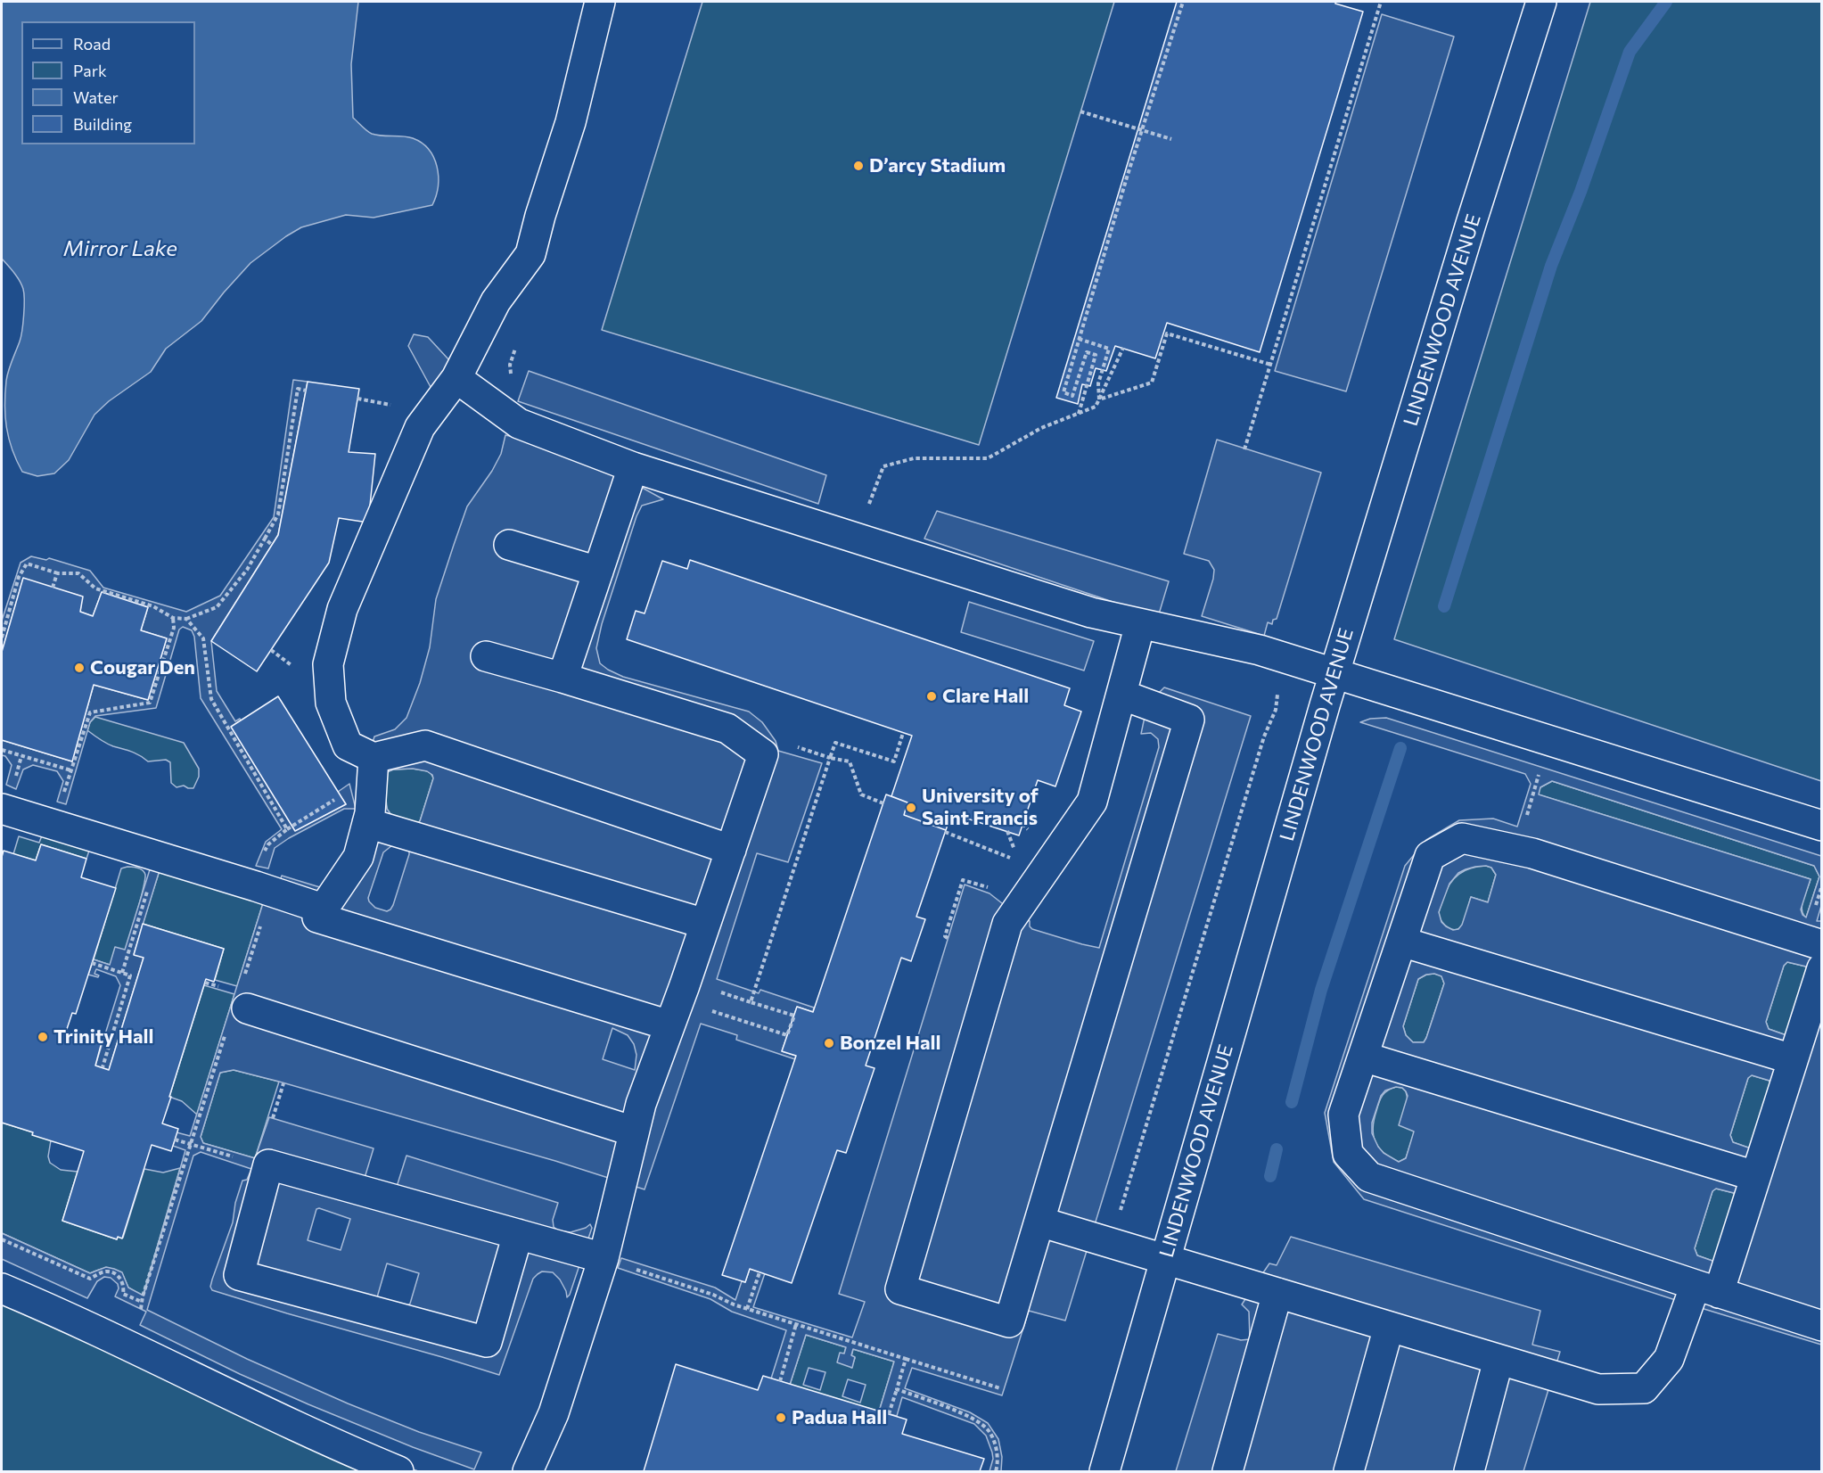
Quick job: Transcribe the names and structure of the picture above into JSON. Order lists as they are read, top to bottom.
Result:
{
  "streets": {
    "street": ["LINDENWOOD AVENUE"]
  },
  "water": ["Mirror Lake"],
  "places": [
    "D’arcy Stadium",
    "Cougar Den",
    "Clare Hall",
    "University of Saint Francis",
    "Trinity Hall",
    "Bonzel Hall",
    "Padua Hall"
  ],
  "legend": [
    "Road",
    "Park",
    "Water",
    "Building"
  ]
}
